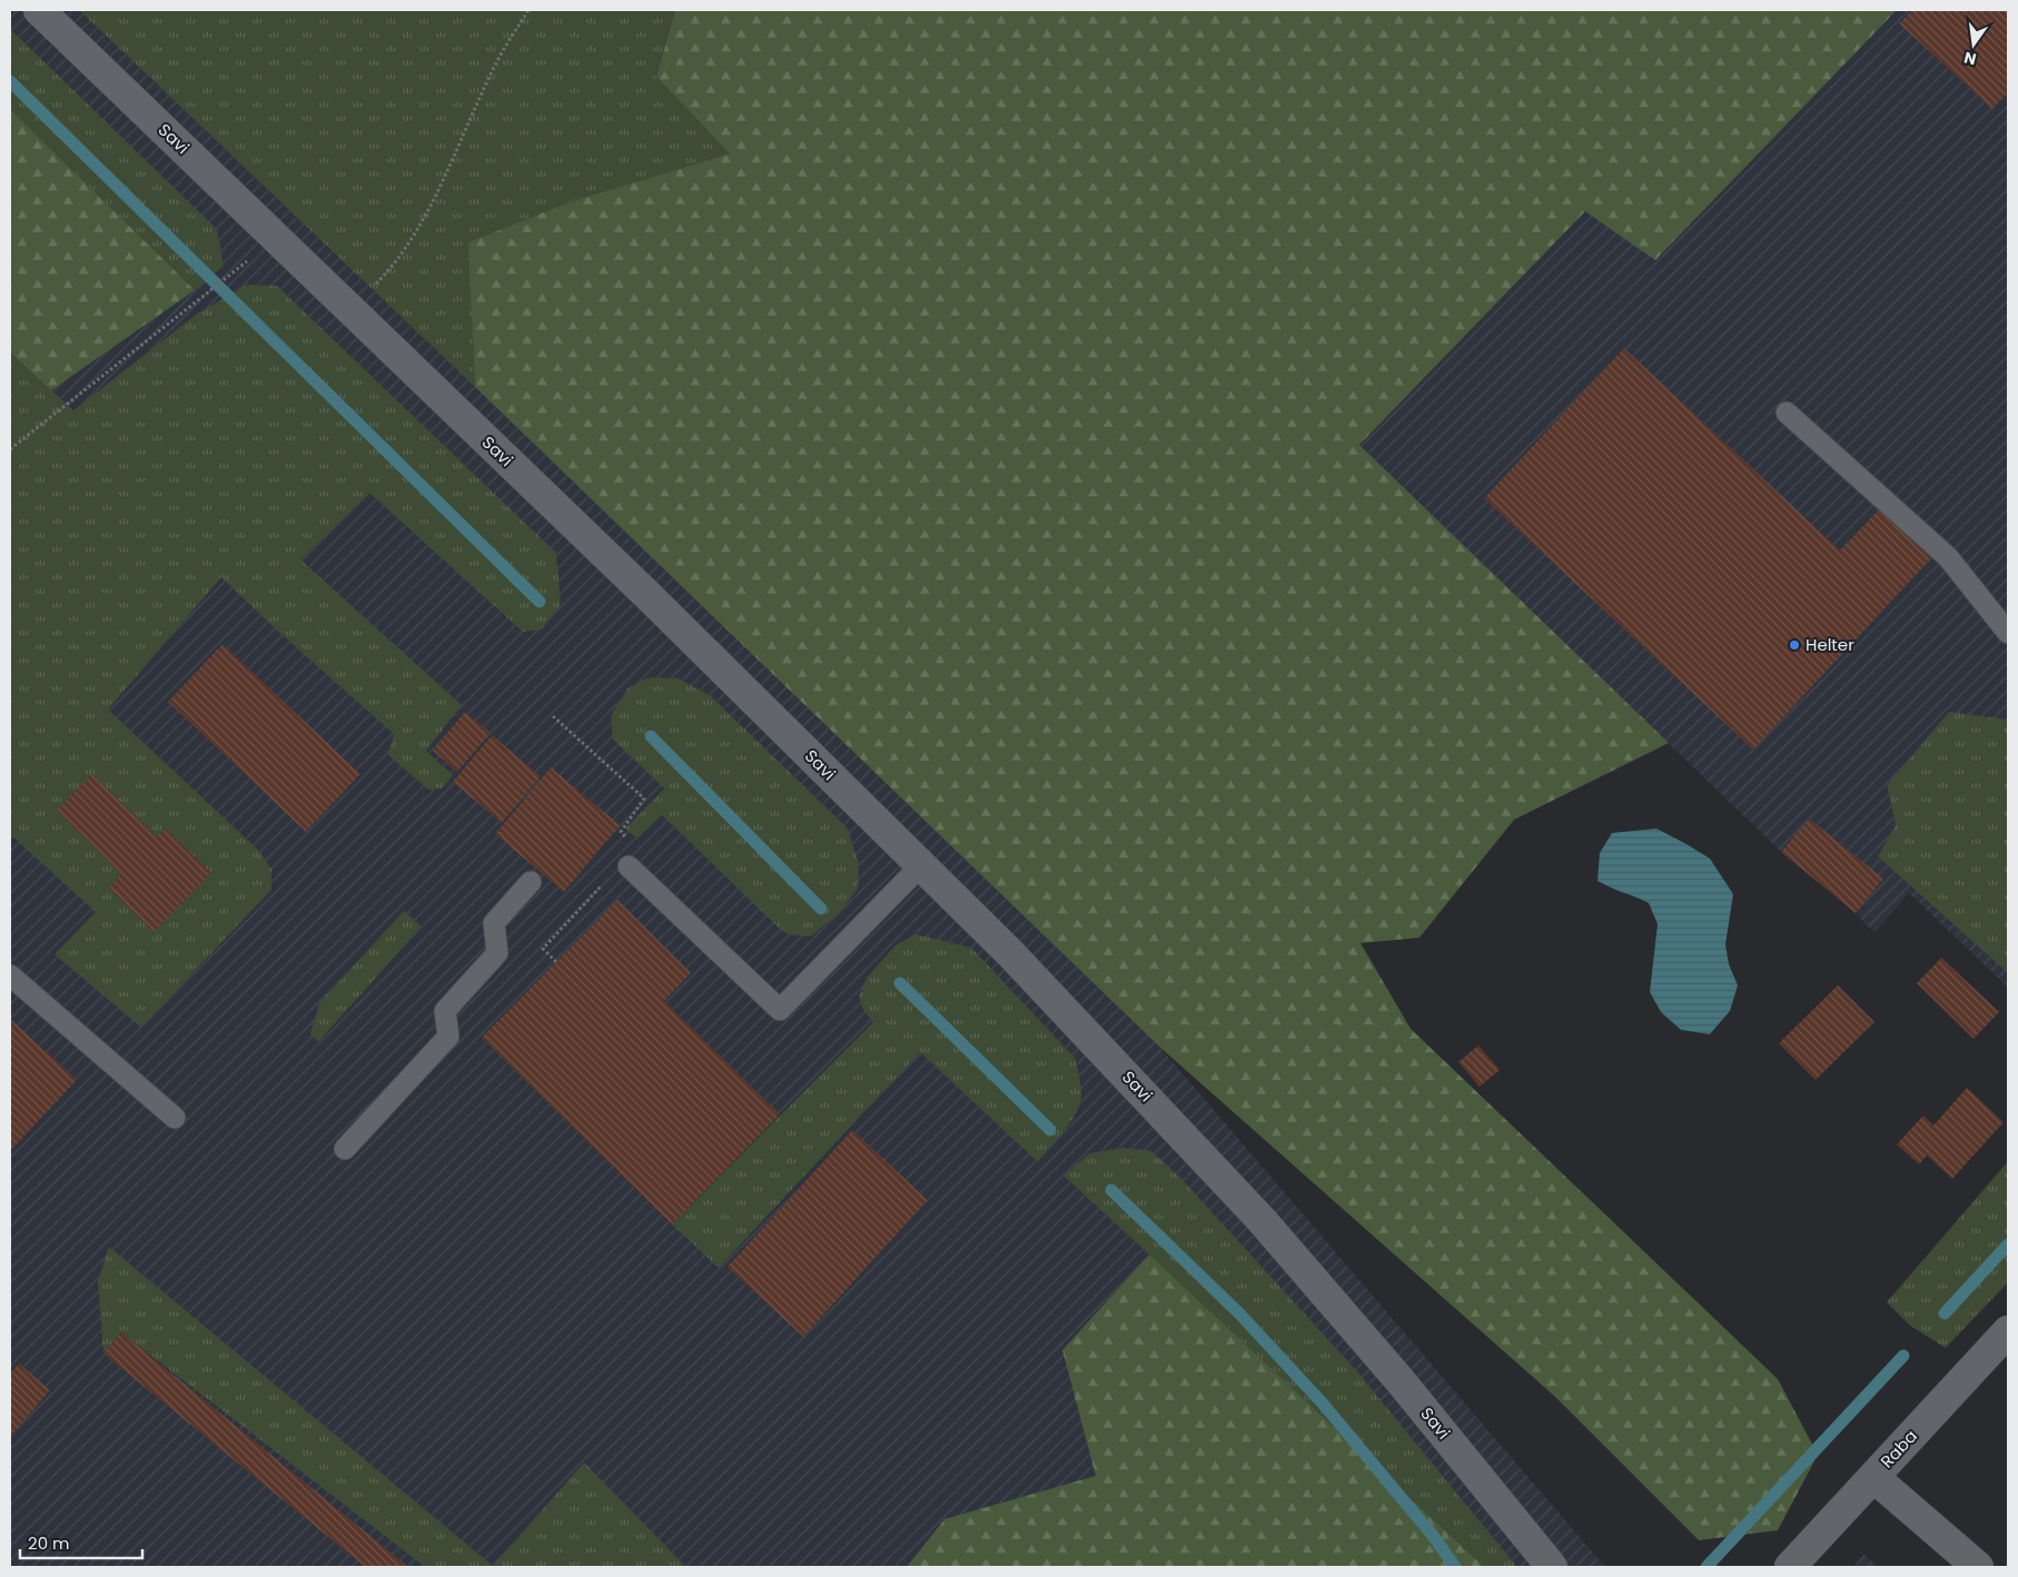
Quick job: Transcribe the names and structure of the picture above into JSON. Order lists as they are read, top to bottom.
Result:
{
  "streets": {
    "street": ["Savi", "Raba"]
  },
  "places": ["Helter"],
  "scale_bar": "20 m",
  "north": "bottom"
}
